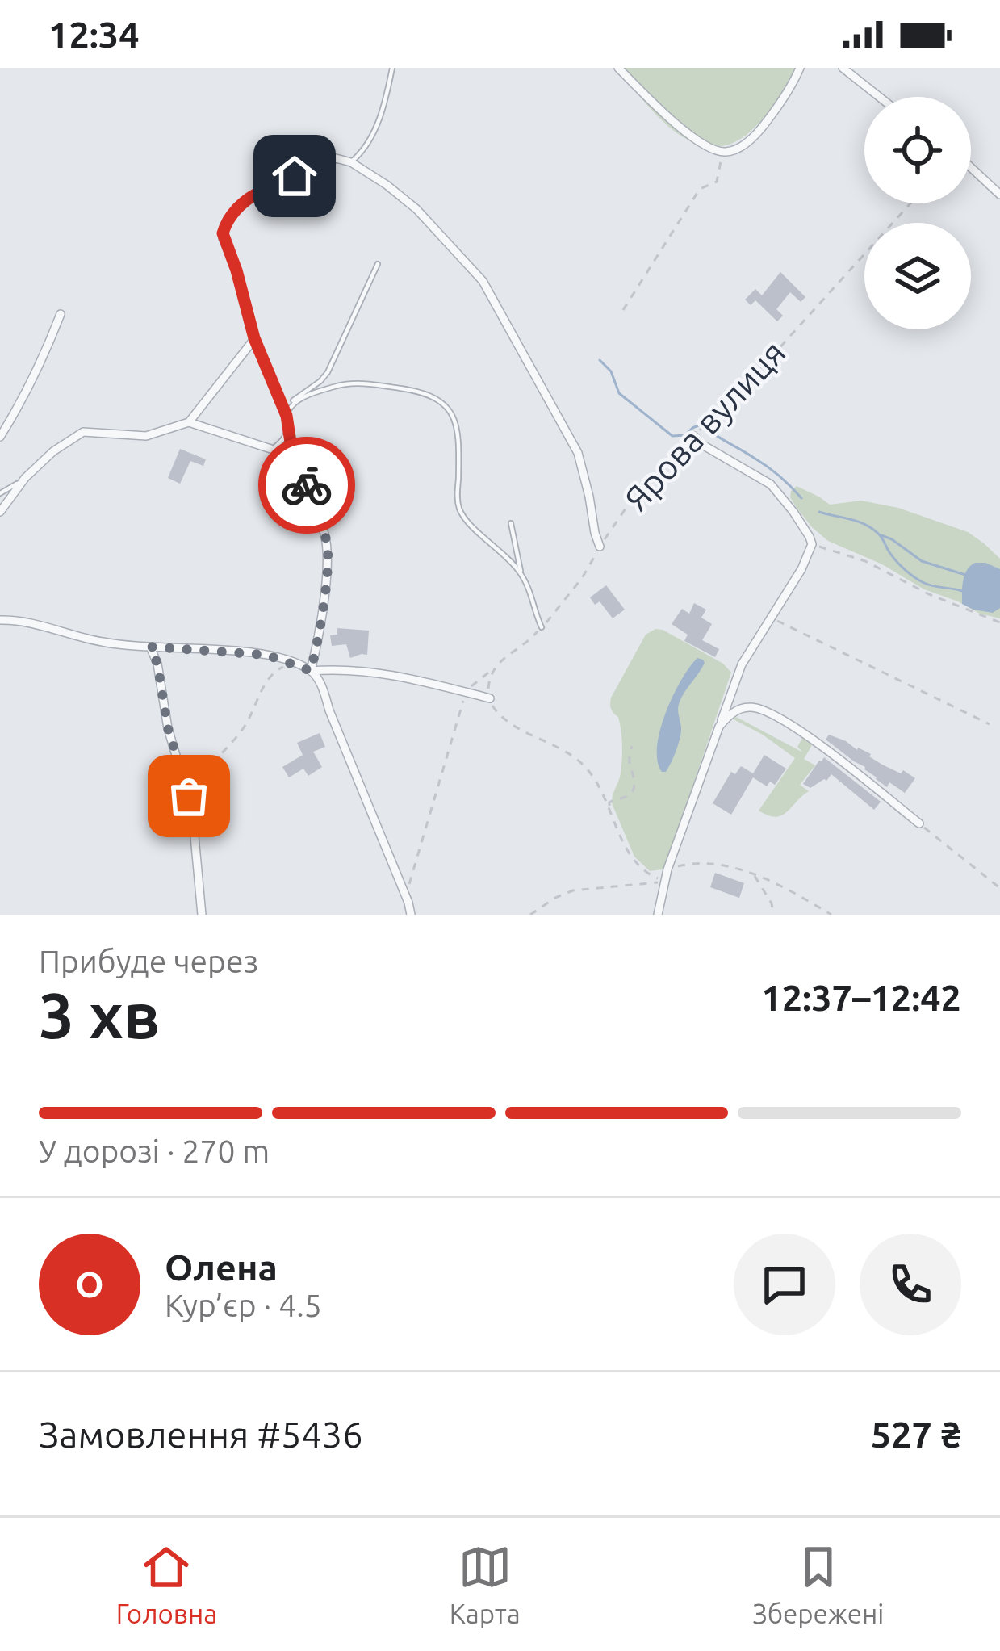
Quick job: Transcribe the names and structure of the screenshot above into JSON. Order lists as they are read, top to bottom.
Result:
{
  "streets": {
    "path": ["Ярова вулиця"]
  },
  "page": {
    "status": "12:34",
    "heading": ["3 хв", "Прибуде через", "12:37–12:42"],
    "panel": [
      "Олена",
      "Кур’єр · 4.5",
      "Замовлення #5436",
      "527 ₴"
    ],
    "bar": "У дорозі · 270 m",
    "round": "О",
    "tabs": ["Головна", "Карта", "Збережені"]
  }
}
